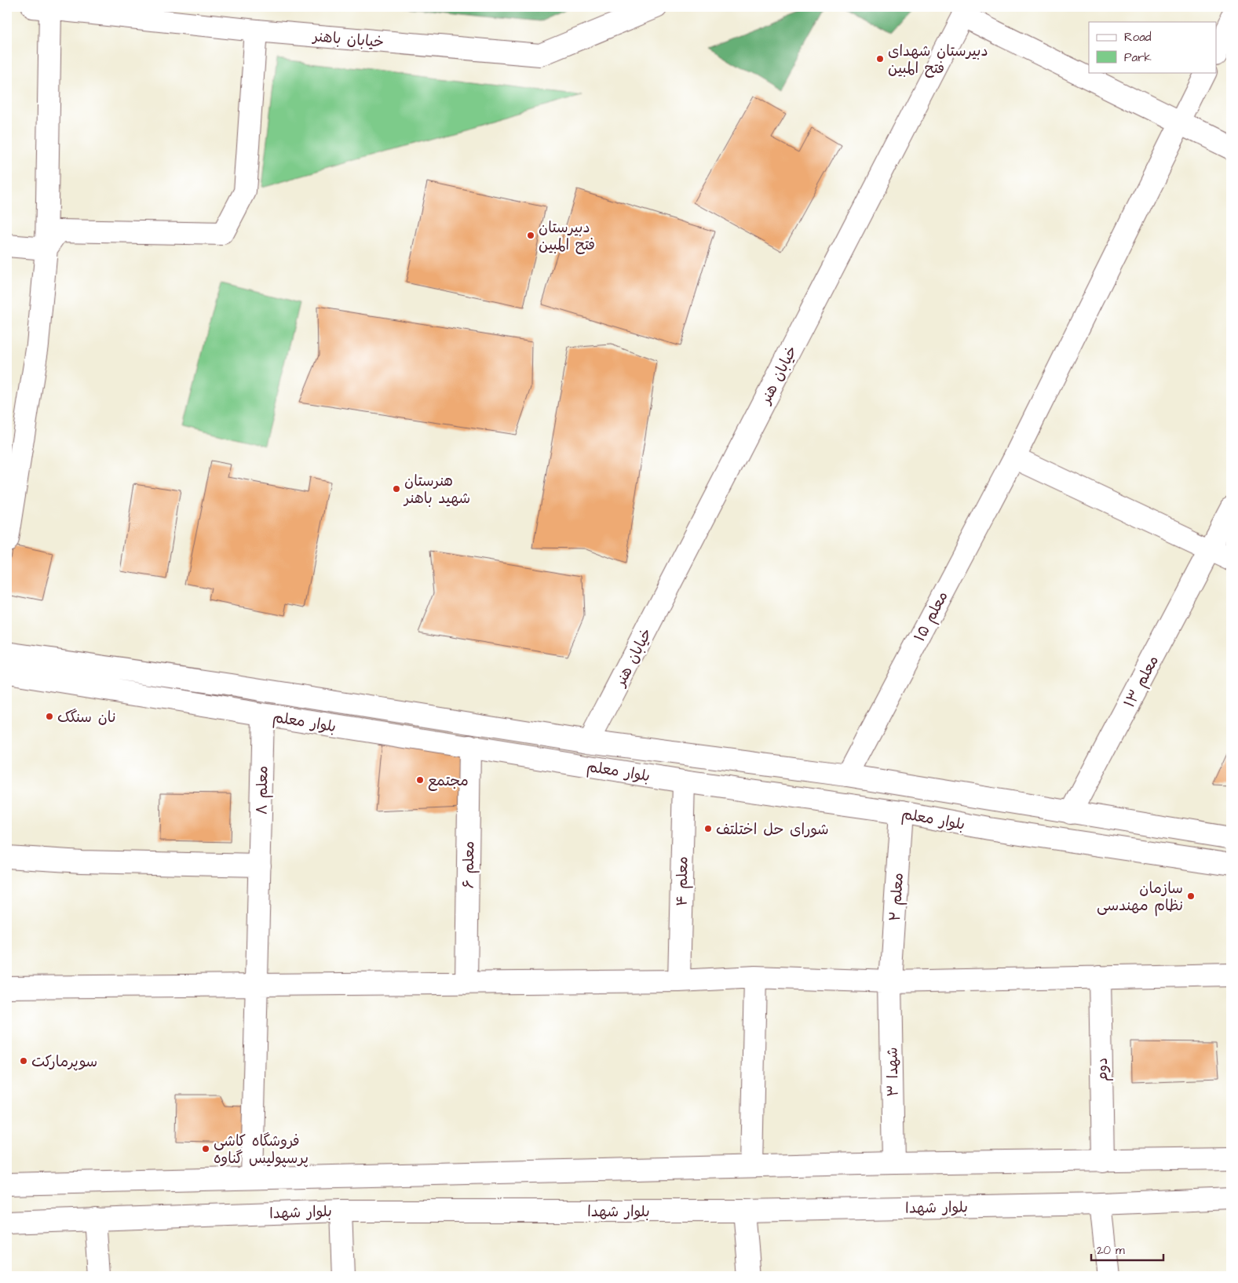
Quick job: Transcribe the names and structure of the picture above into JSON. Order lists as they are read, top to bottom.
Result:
{
  "streets": {
    "street": [
      "خیابان باهنر",
      "خیابان هنر",
      "معلم ۱۵",
      "معلم ۱۳",
      "بلوار معلم",
      "معلم ۸",
      "معلم ۶",
      "معلم ۴",
      "معلم ۲",
      "دوم",
      "شهدا ۳",
      "بلوار شهدا"
    ]
  },
  "crossings": [
    ["خیابان هنر", "بلوار معلم"],
    ["معلم ۱۵", "بلوار معلم"],
    ["معلم ۱۳", "بلوار معلم"],
    ["بلوار معلم", "معلم ۸"],
    ["بلوار معلم", "معلم ۶"],
    ["بلوار معلم", "معلم ۴"],
    ["بلوار معلم", "معلم ۲"],
    ["معلم ۲", "شهدا ۳"]
  ],
  "places": [
    "دبیرستان شهدای فتح المبین",
    "دبیرستان فتح المبین",
    "هنرستان شهید باهنر",
    "نان سنگک",
    "مجتمع",
    "شورای حل اختلتف",
    "سازمان نظام مهندسی",
    "سوپرمارکت",
    "فروشگاه کاشی پرسپولیس گناوه"
  ],
  "legend": ["Road", "Park"],
  "scale_bar": "20 m"
}
